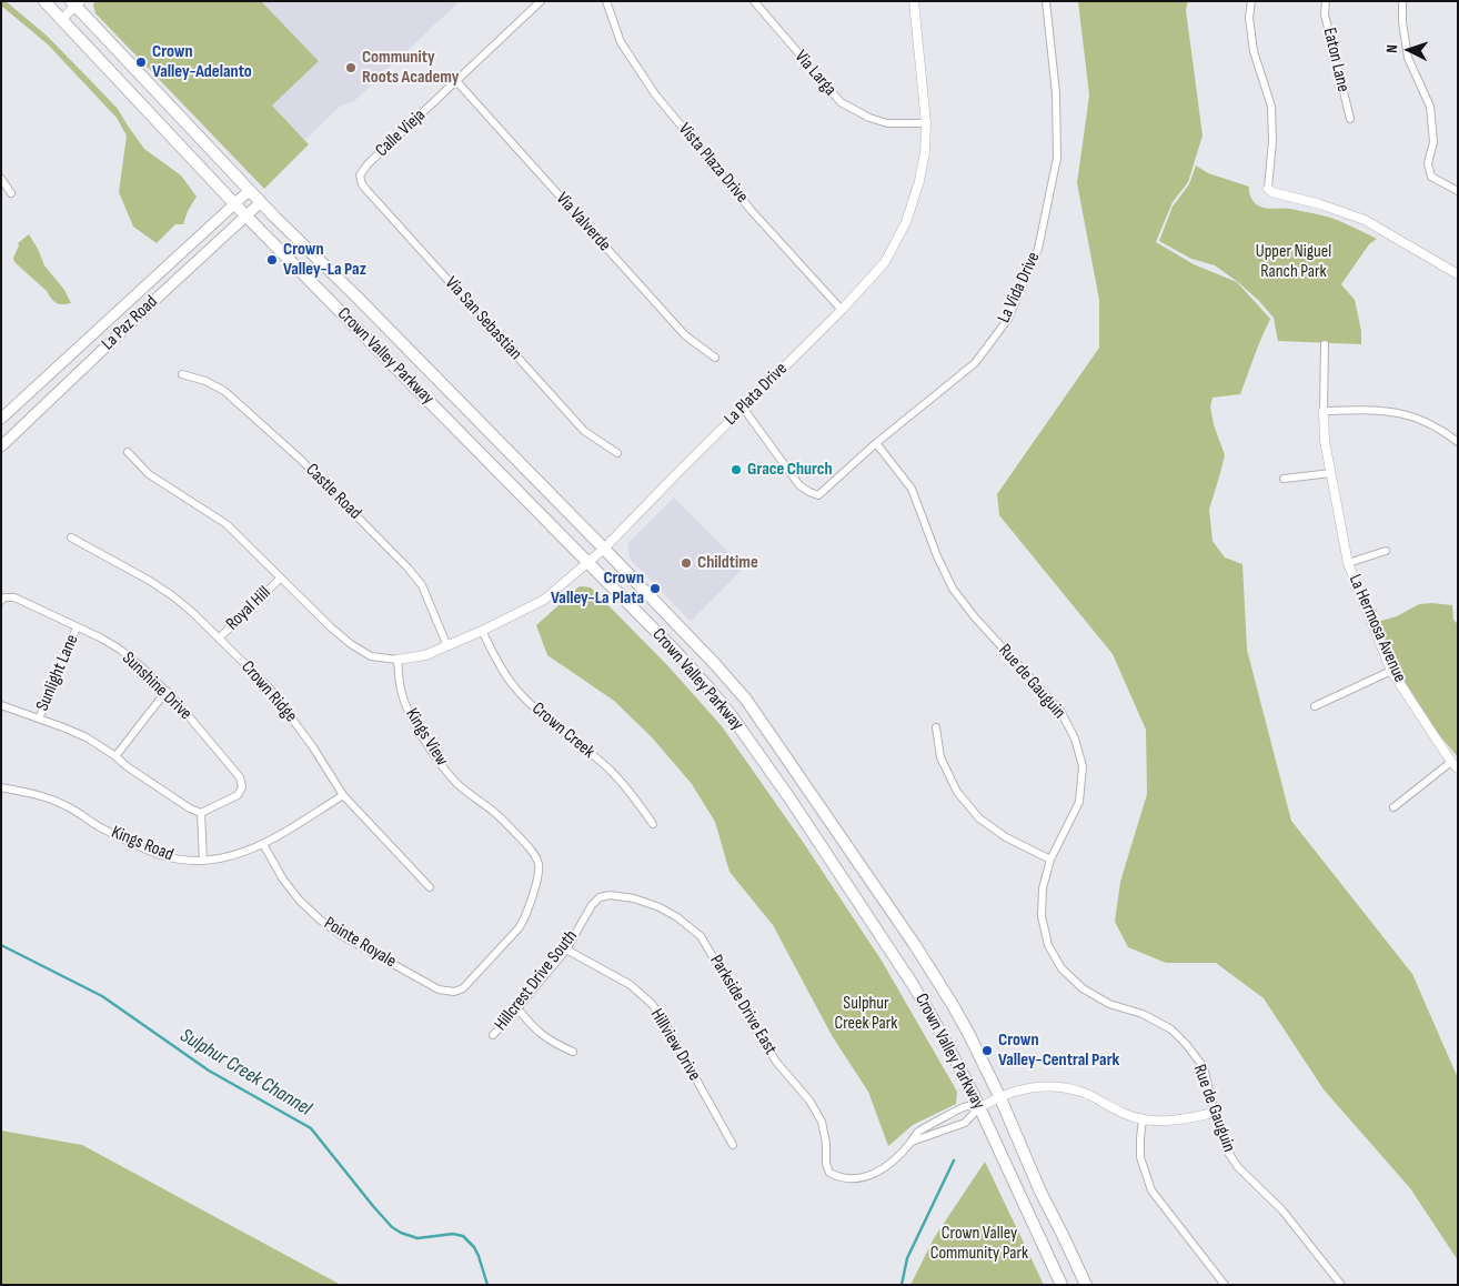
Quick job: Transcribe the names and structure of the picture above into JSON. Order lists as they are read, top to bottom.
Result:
{
  "streets": {
    "main road": ["La Paz Road", "Crown Valley Parkway"],
    "street": [
      "Eaton Lane",
      "Via Larga",
      "Calle Vieja",
      "Vista Plaza Drive",
      "Via Valverde",
      "La Vida Drive",
      "Via San Sebastian",
      "La Plata Drive",
      "Castle Road",
      "Royal Hill",
      "La Hermosa Avenue",
      "Sunlight Lane",
      "Rue de Gauguin",
      "Sunshine Drive",
      "Crown Ridge",
      "Crown Creek",
      "Kings View",
      "Kings Road",
      "Pointe Royale",
      "Hillcrest Drive South",
      "Parkside Drive East",
      "Hillview Drive"
    ]
  },
  "crossings": [
    ["Via Larga", "La Plata Drive"],
    ["Calle Vieja", "Via Valverde"],
    ["Calle Vieja", "Via San Sebastian"],
    ["Vista Plaza Drive", "La Plata Drive"],
    ["La Vida Drive", "La Plata Drive"],
    ["La Vida Drive", "Rue de Gauguin"],
    ["La Paz Road", "Crown Valley Parkway"],
    ["Crown Valley Parkway", "La Plata Drive"],
    ["La Plata Drive", "Castle Road"],
    ["La Plata Drive", "Crown Creek"],
    ["La Plata Drive", "Kings View"],
    ["Royal Hill", "Crown Ridge"],
    ["Sunlight Lane", "Sunshine Drive"],
    ["Crown Ridge", "Kings Road"],
    ["Kings View", "Pointe Royale"],
    ["Kings Road", "Pointe Royale"],
    ["Hillcrest Drive South", "Parkside Drive East"],
    ["Hillcrest Drive South", "Hillview Drive"]
  ],
  "water": ["Sulphur Creek Channel"],
  "parks": ["Upper Niguel Ranch Park", "Sulphur Creek Park", "Crown Valley Community Park"],
  "places": [
    "Crown Valley-Adelanto",
    "Community Roots Academy",
    "Crown Valley-La Paz",
    "Grace Church",
    "Childtime",
    "Crown Valley-La Plata",
    "Crown Valley-Central Park"
  ],
  "north": "left"
}
